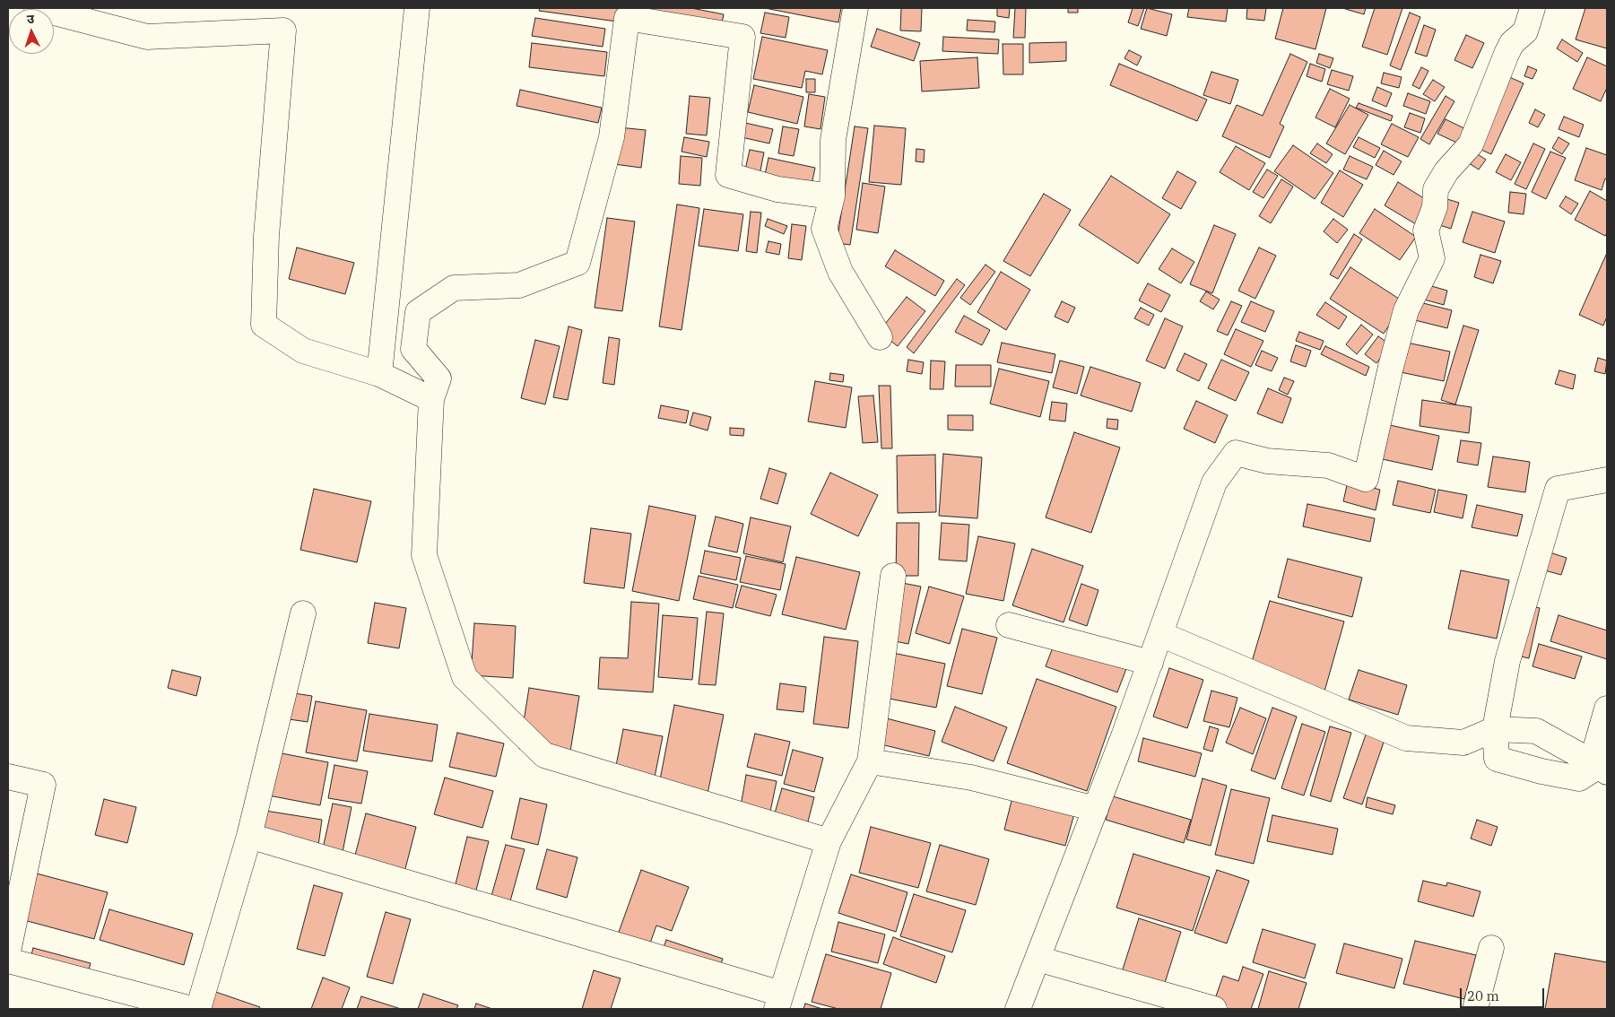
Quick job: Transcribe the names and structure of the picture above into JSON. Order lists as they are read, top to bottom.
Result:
{
  "scale_bar": "20 m",
  "north": "top"
}
